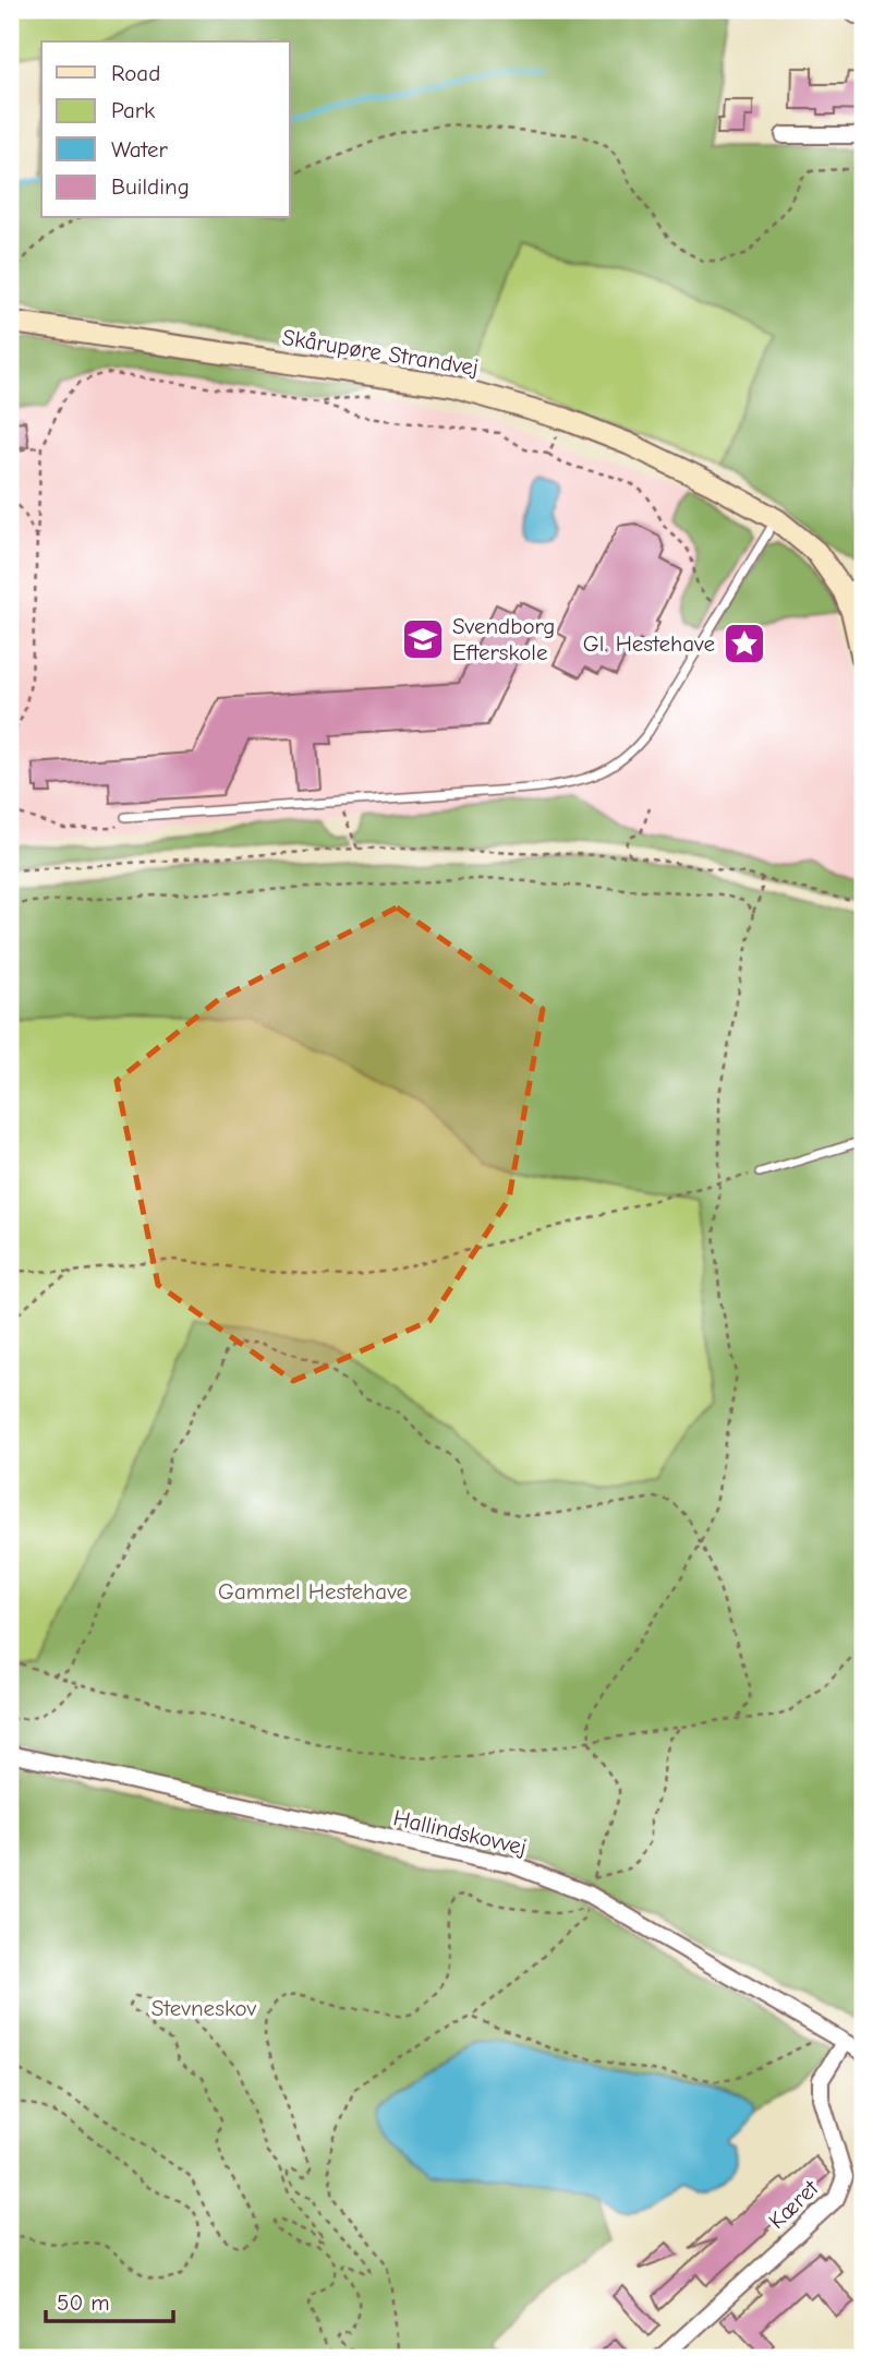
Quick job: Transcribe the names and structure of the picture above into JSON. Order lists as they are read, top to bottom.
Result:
{
  "streets": {
    "street": ["Skårupøre Strandvej", "Hallindskovvej", "Kæret"]
  },
  "crossings": [
    ["Hallindskovvej", "Kæret"]
  ],
  "parks": ["Gammel Hestehave", "Stevneskov"],
  "places": {
    "school or university": ["Svendborg Efterskole"],
    "place": ["Gl. Hestehave"]
  },
  "legend": [
    "Road",
    "Park",
    "Water",
    "Building"
  ],
  "scale_bar": "50 m"
}
